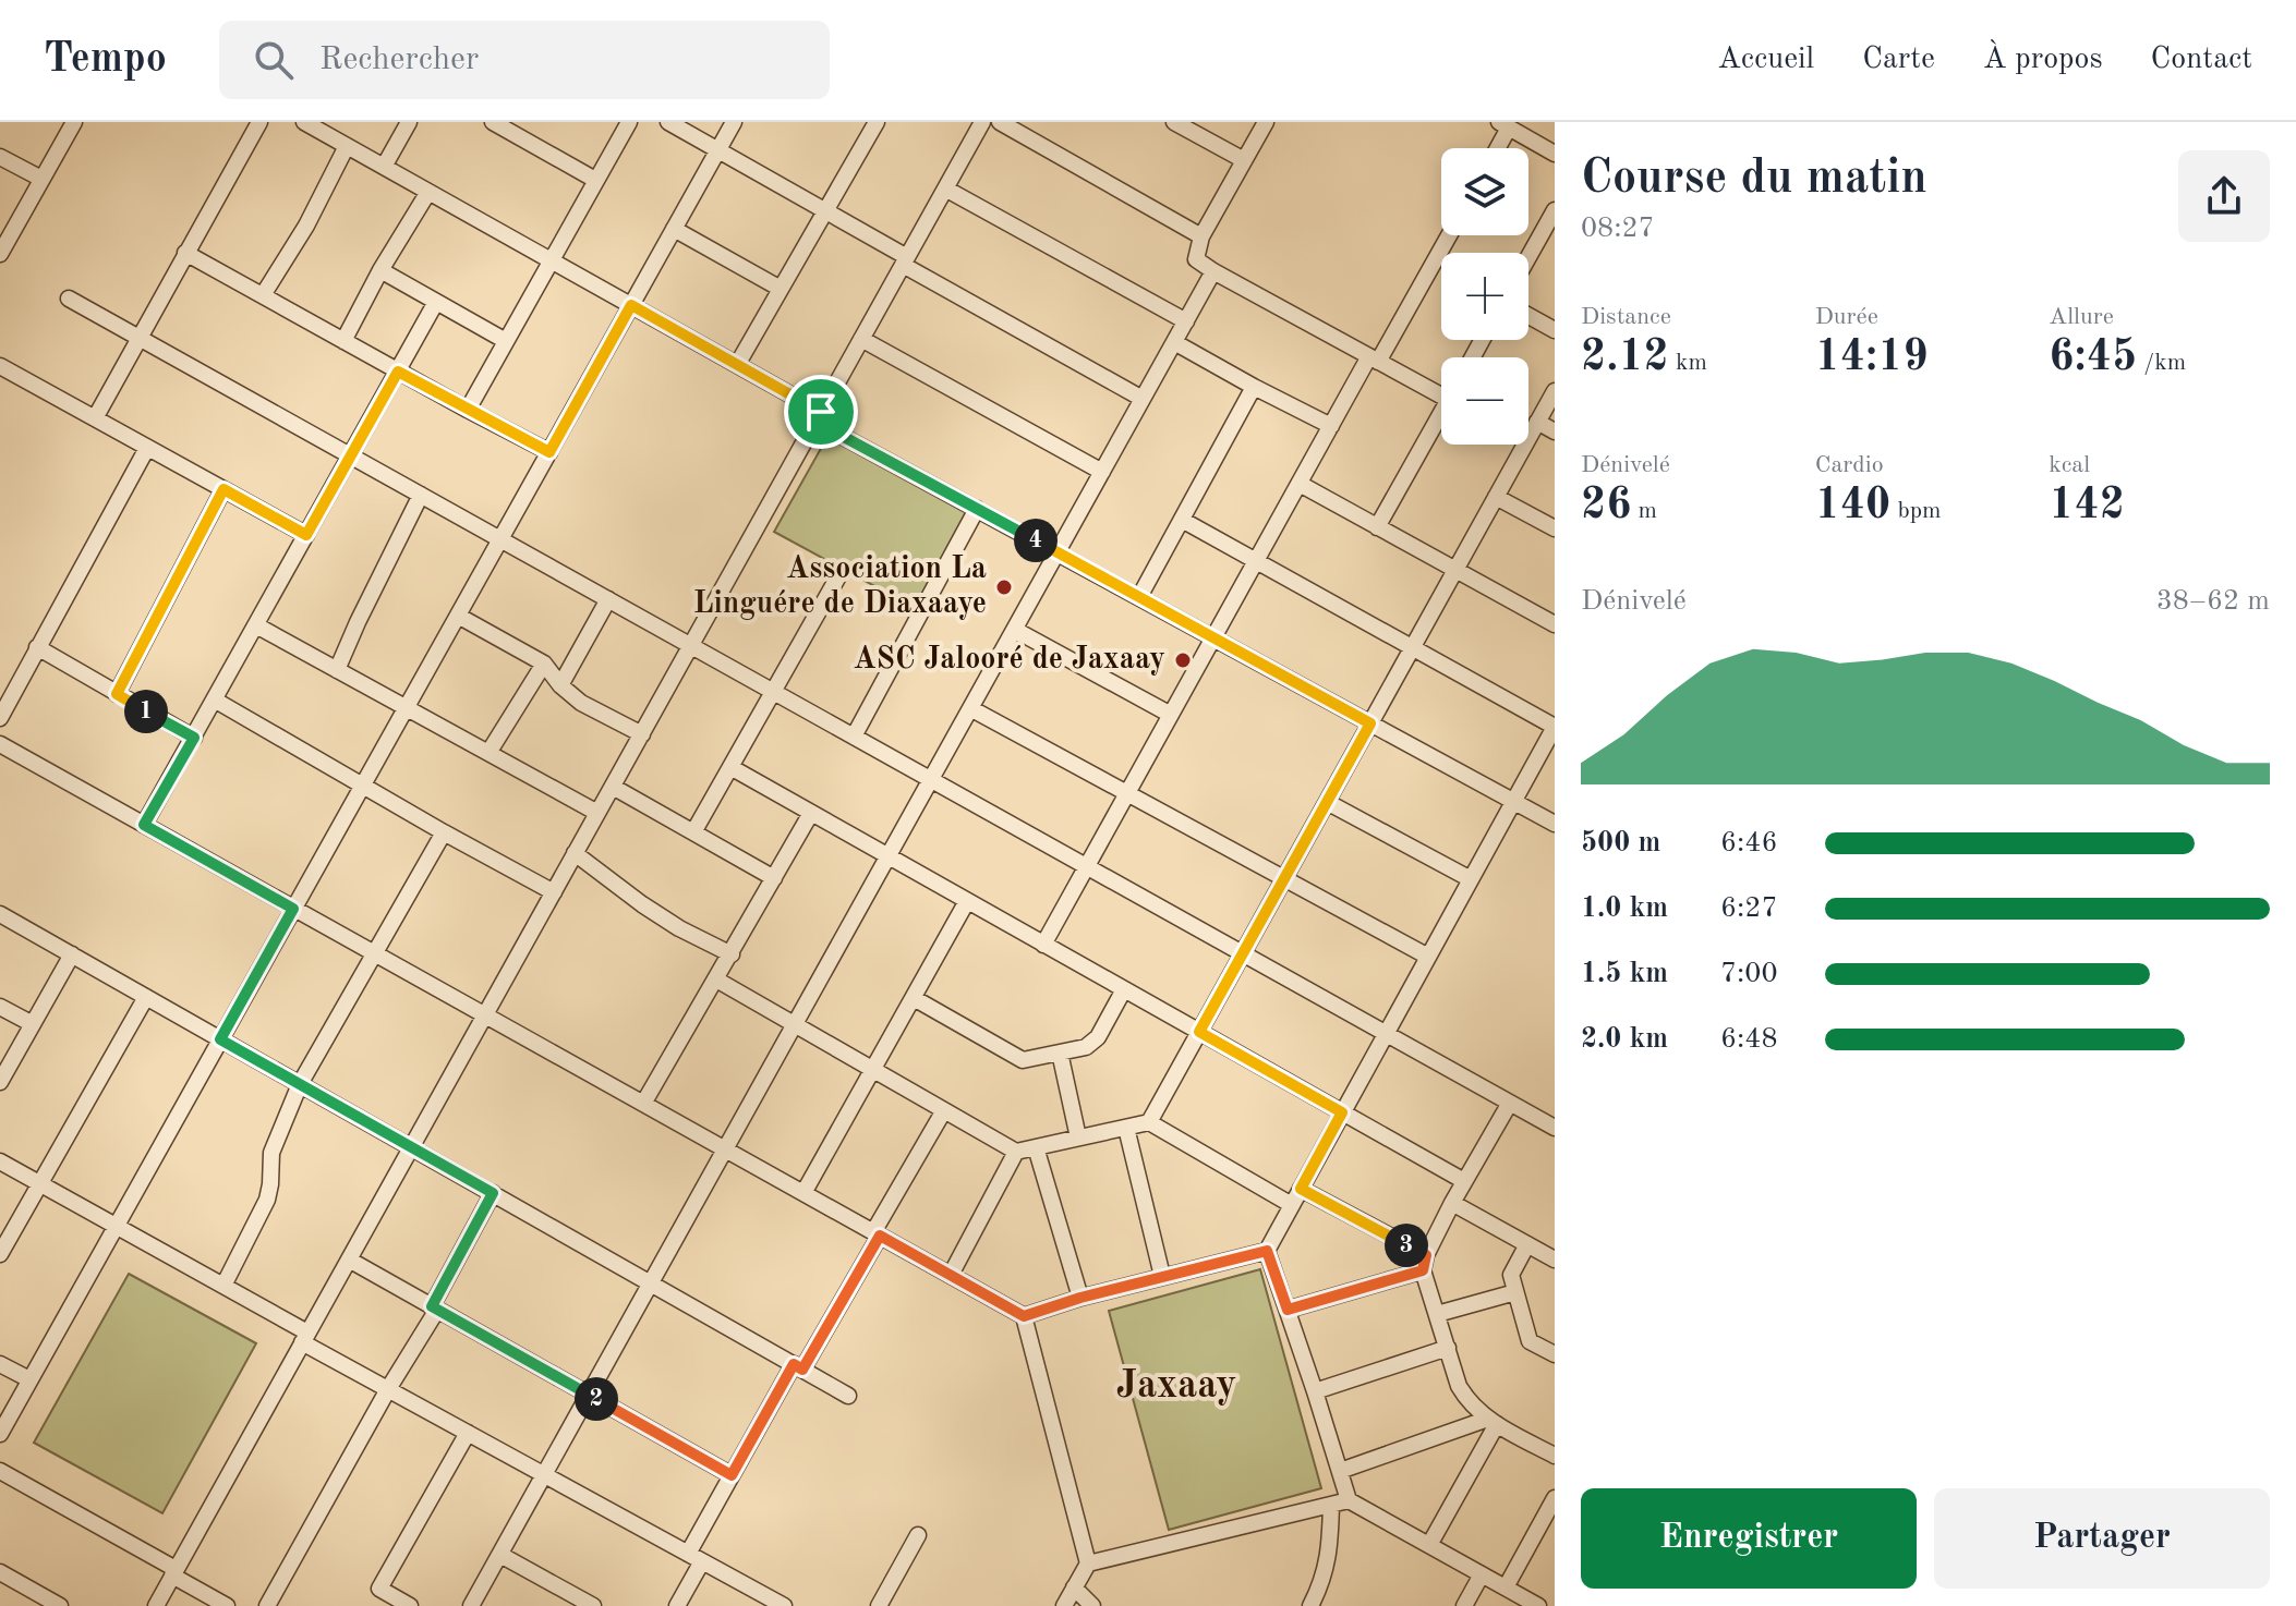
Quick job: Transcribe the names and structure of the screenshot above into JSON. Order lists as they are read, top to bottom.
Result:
{
  "districts": ["Jaxaay"],
  "places": ["Association La Linguére de Diaxaaye", "ASC Jalooré de Jaxaay"],
  "page": {
    "header": "Tempo",
    "search": "Rechercher",
    "nav": [
      "Accueil",
      "Carte",
      "À propos",
      "Contact"
    ],
    "heading": ["Course du matin", "08:27"],
    "map_buttons": ["+", "−"],
    "stats": [
      ["Distance", "2.12 km"],
      ["Durée", "14:19"],
      ["Allure", "6:45 /km"],
      ["Dénivelé", "26 m"],
      ["Cardio", "140 bpm"],
      ["kcal", "142"]
    ],
    "pins": [
      "4",
      "1",
      "3",
      "2"
    ],
    "chart": ["Dénivelé", "38–62 m"],
    "list": [
      {
        "name": "500 m",
        "note": "6:46"
      },
      {
        "name": "1.0 km",
        "note": "6:27"
      },
      {
        "name": "1.5 km",
        "note": "7:00"
      },
      {
        "name": "2.0 km",
        "note": "6:48"
      }
    ],
    "buttons": ["Enregistrer", "Partager"]
  }
}
